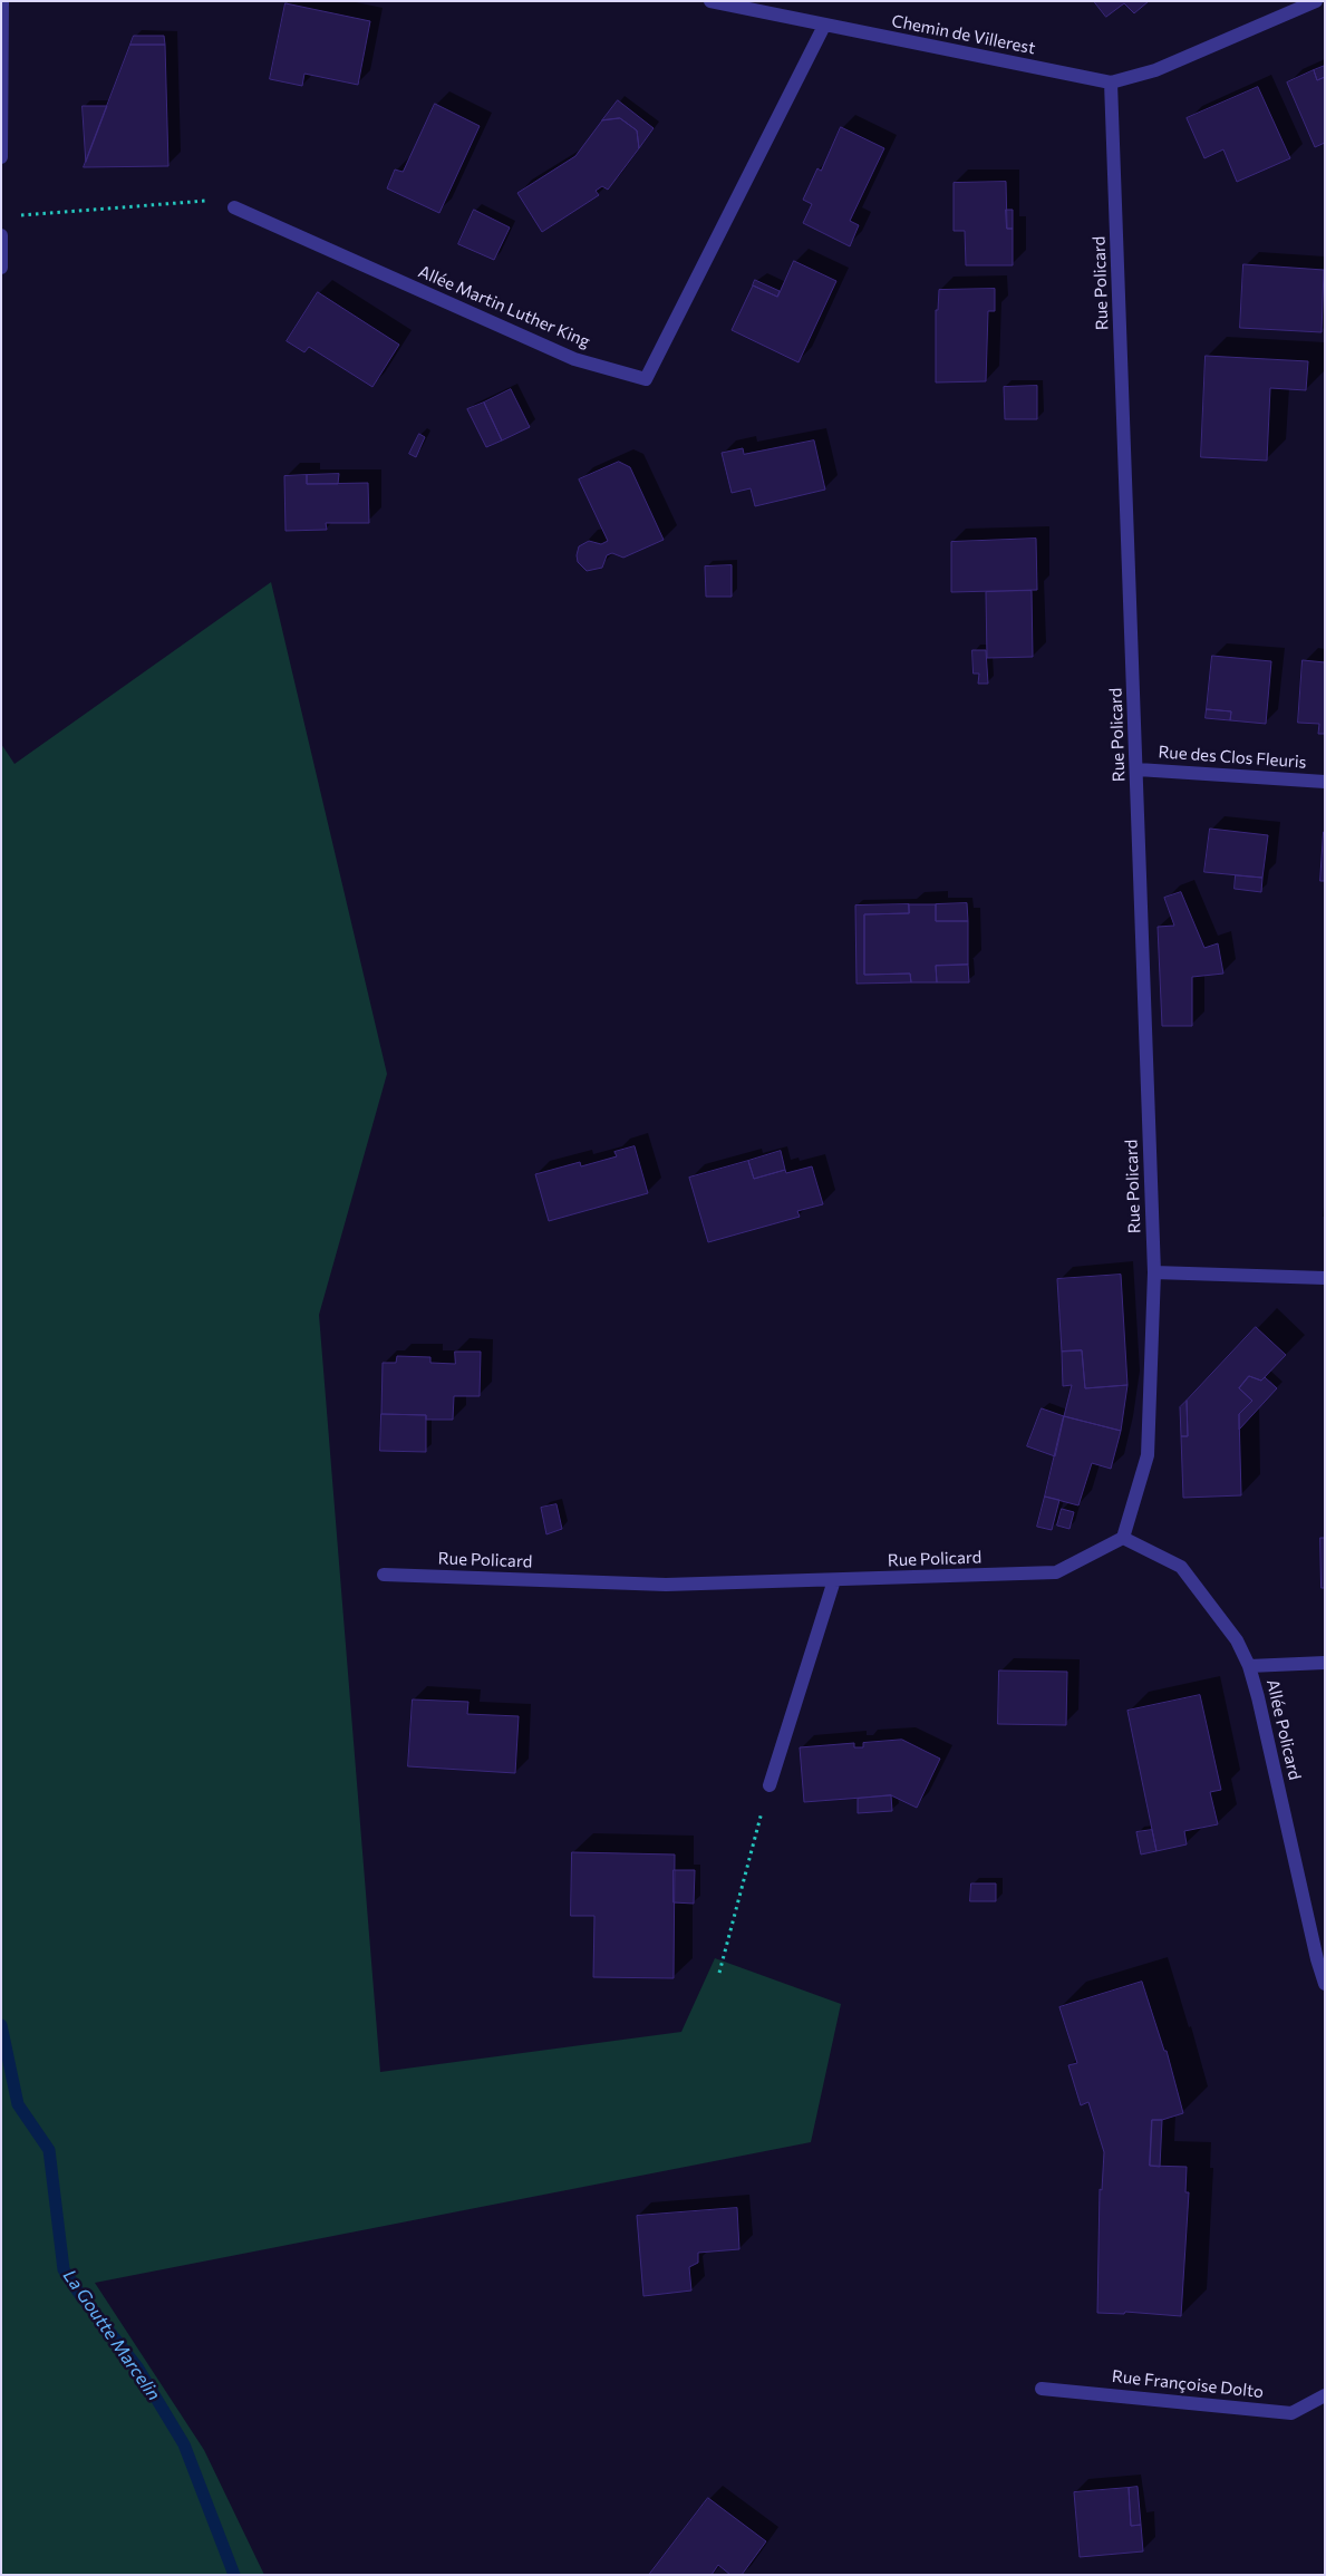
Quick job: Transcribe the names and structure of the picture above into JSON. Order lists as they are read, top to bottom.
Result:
{
  "streets": {
    "street": [
      "Chemin de Villerest",
      "Rue Policard",
      "Allée Martin Luther King",
      "Rue des Clos Fleuris",
      "Allée Policard",
      "Rue Françoise Dolto"
    ]
  },
  "crossings": [
    ["Chemin de Villerest", "Rue Policard"],
    ["Chemin de Villerest", "Allée Martin Luther King"],
    ["Rue Policard", "Rue des Clos Fleuris"],
    ["Rue Policard", "Allée Policard"]
  ],
  "water": ["La Goutte Marcelin"]
}
